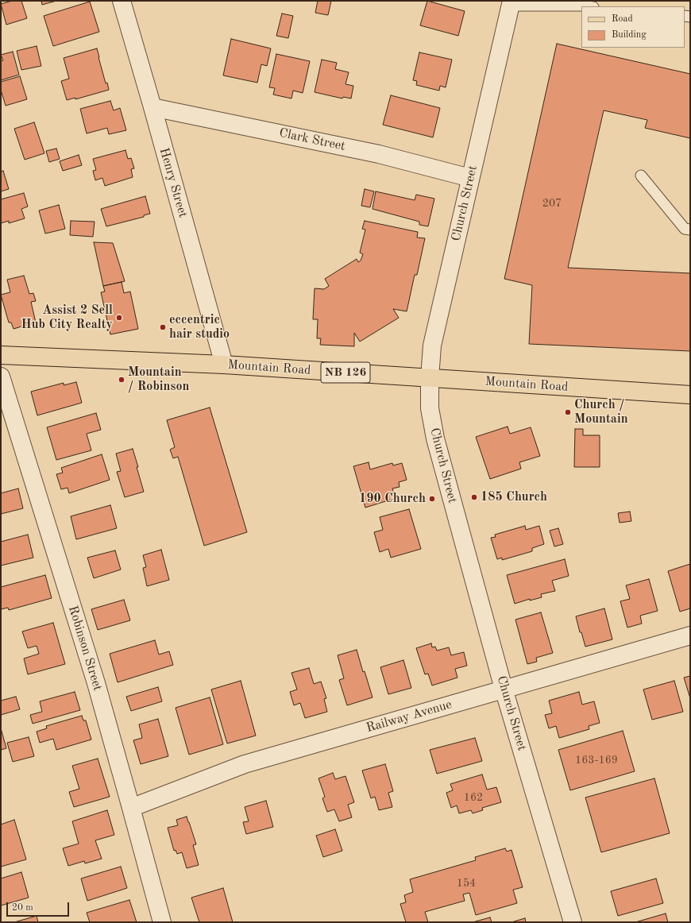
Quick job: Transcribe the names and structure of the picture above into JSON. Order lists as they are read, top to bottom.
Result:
{
  "streets": {
    "main road": ["Mountain Road", "NB 126"],
    "street": [
      "Clark Street",
      "Henry Street",
      "Church Street",
      "Robinson Street",
      "Railway Avenue"
    ]
  },
  "crossings": [
    ["Clark Street", "Henry Street"],
    ["Clark Street", "Church Street"],
    ["Henry Street", "Mountain Road"],
    ["Church Street", "Mountain Road"],
    ["Church Street", "Railway Avenue"],
    ["Robinson Street", "Railway Avenue"]
  ],
  "places": [
    "Assist 2 Sell Hub City Realty",
    "eccentric hair studio",
    "Mountain / Robinson",
    "Church / Mountain",
    "185 Church",
    "190 Church"
  ],
  "house_numbers": [
    "207",
    "163-169",
    "162",
    "154"
  ],
  "legend": ["Road", "Building"],
  "scale_bar": "20 m"
}
